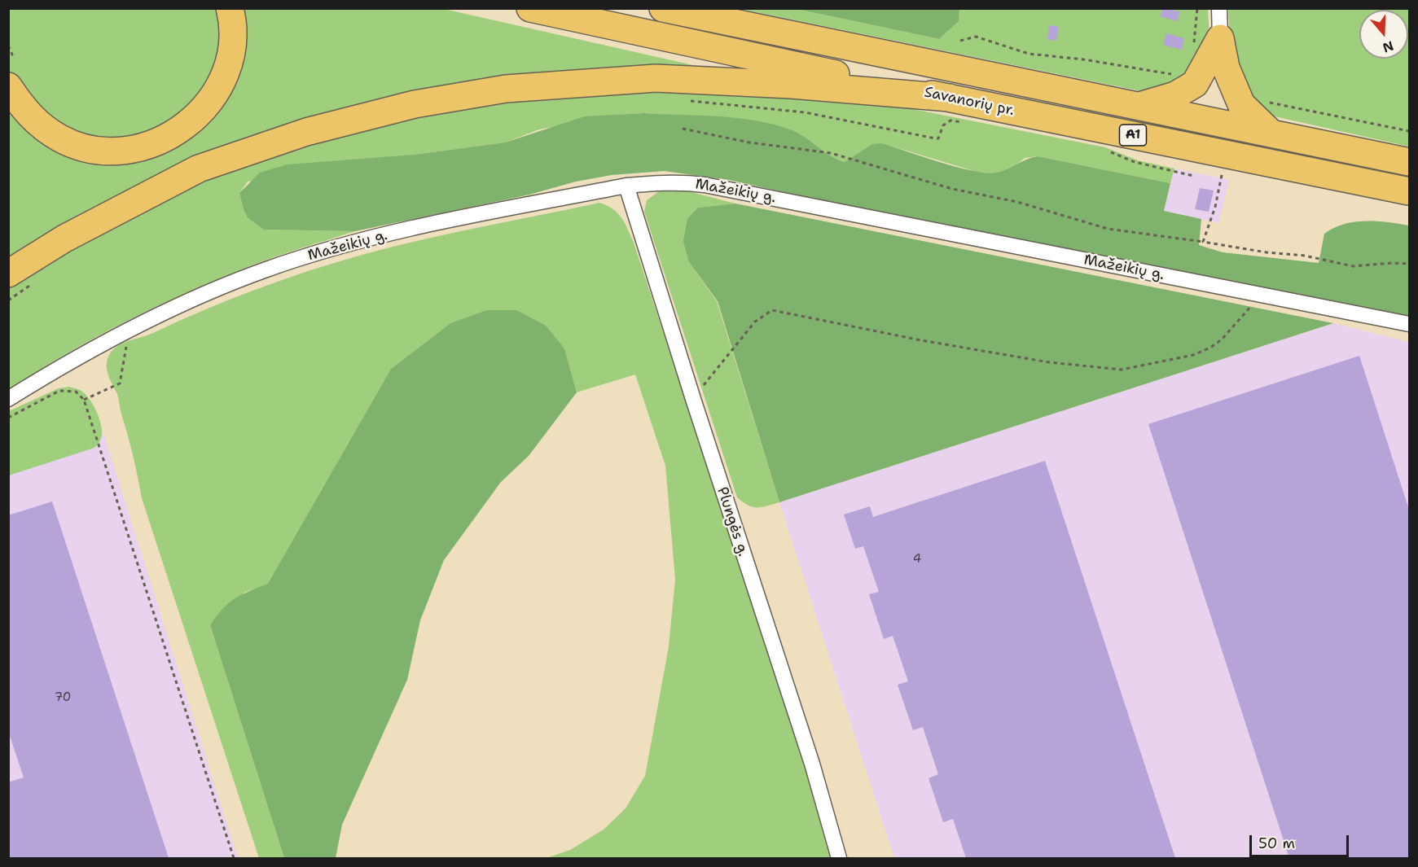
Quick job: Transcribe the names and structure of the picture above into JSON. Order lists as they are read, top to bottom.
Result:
{
  "streets": {
    "highway": ["Savanorių pr.", "A1"],
    "street": ["Mažeikių g.", "Plungės g."]
  },
  "crossings": [
    ["Mažeikių g.", "Plungės g."]
  ],
  "house_numbers": ["4", "70"],
  "scale_bar": "50 m",
  "north": "bottom"
}
